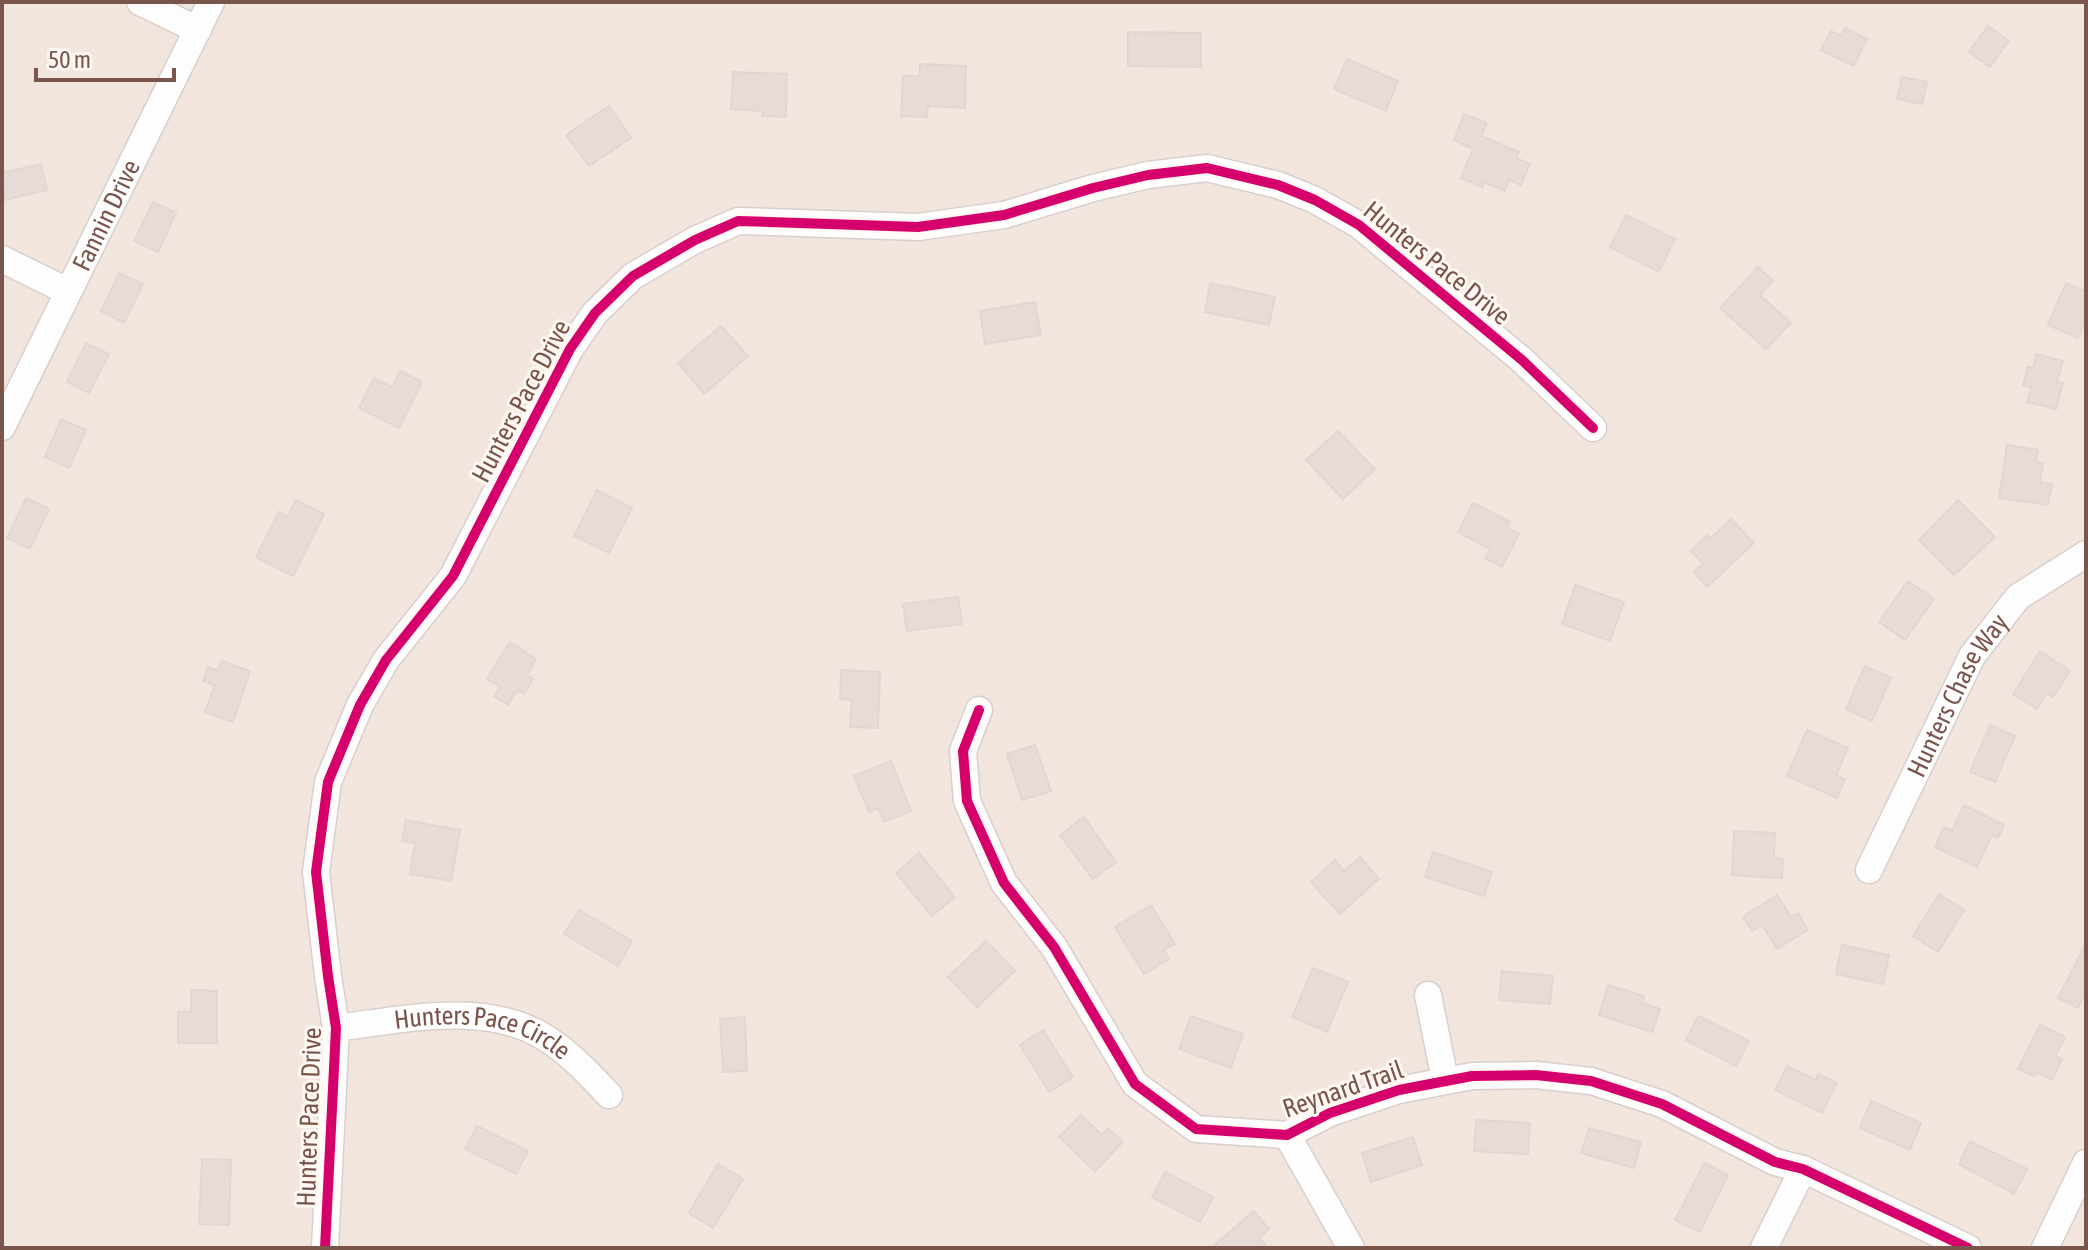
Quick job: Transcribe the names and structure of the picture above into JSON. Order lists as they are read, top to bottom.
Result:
{
  "streets": {
    "street": [
      "Fannin Drive",
      "Hunters Pace Drive",
      "Hunters Chase Way",
      "Hunters Pace Circle",
      "Reynard Trail"
    ]
  },
  "crossings": [
    ["Hunters Pace Drive", "Hunters Pace Circle"]
  ],
  "scale_bar": "50 m"
}
